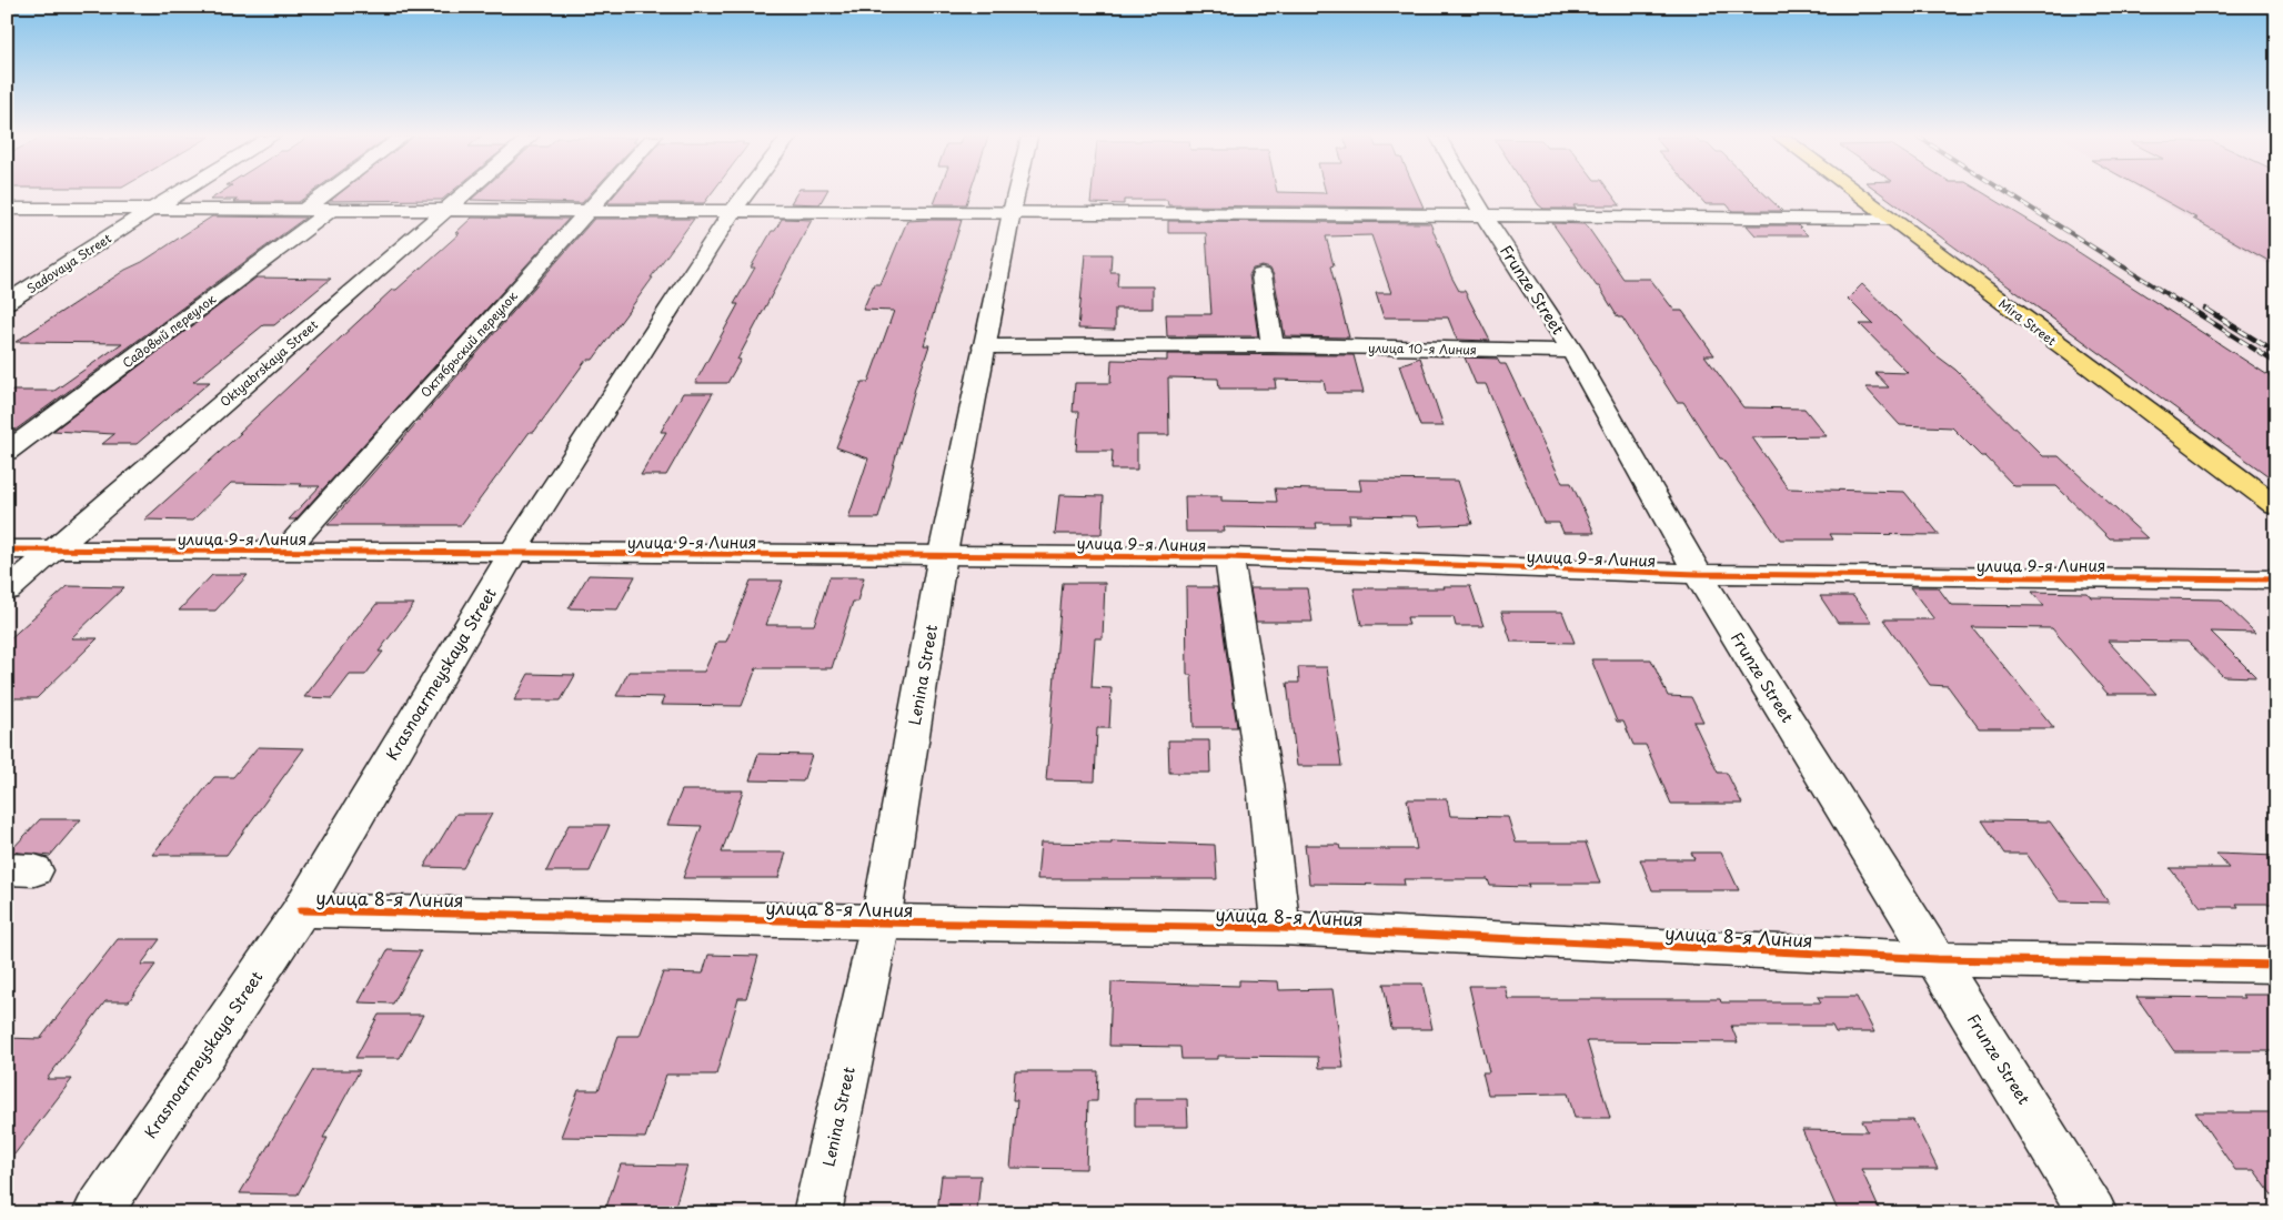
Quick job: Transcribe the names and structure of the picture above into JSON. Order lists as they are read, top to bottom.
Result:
{
  "streets": {
    "main road": ["Mira Street"],
    "street": [
      "Sadovaya Street",
      "Frunze Street",
      "Садовый переулок",
      "Октябрьский переулок",
      "улица 10-я Линия",
      "Oktyabrskaya Street",
      "улица 9-я Линия",
      "Krasnoarmeyskaya Street",
      "Lenina Street",
      "улица 8-я Линия"
    ]
  },
  "crossings": [
    ["Frunze Street", "улица 10-я Линия"],
    ["Frunze Street", "улица 9-я Линия"],
    ["Frunze Street", "улица 8-я Линия"],
    ["Октябрьский переулок", "улица 9-я Линия"],
    ["улица 10-я Линия", "Lenina Street"],
    ["Oktyabrskaya Street", "улица 9-я Линия"],
    ["улица 9-я Линия", "Krasnoarmeyskaya Street"],
    ["улица 9-я Линия", "Lenina Street"],
    ["улица 9-я Линия", "улица 8-я Линия"],
    ["Krasnoarmeyskaya Street", "улица 8-я Линия"],
    ["Lenina Street", "улица 8-я Линия"]
  ]
}
